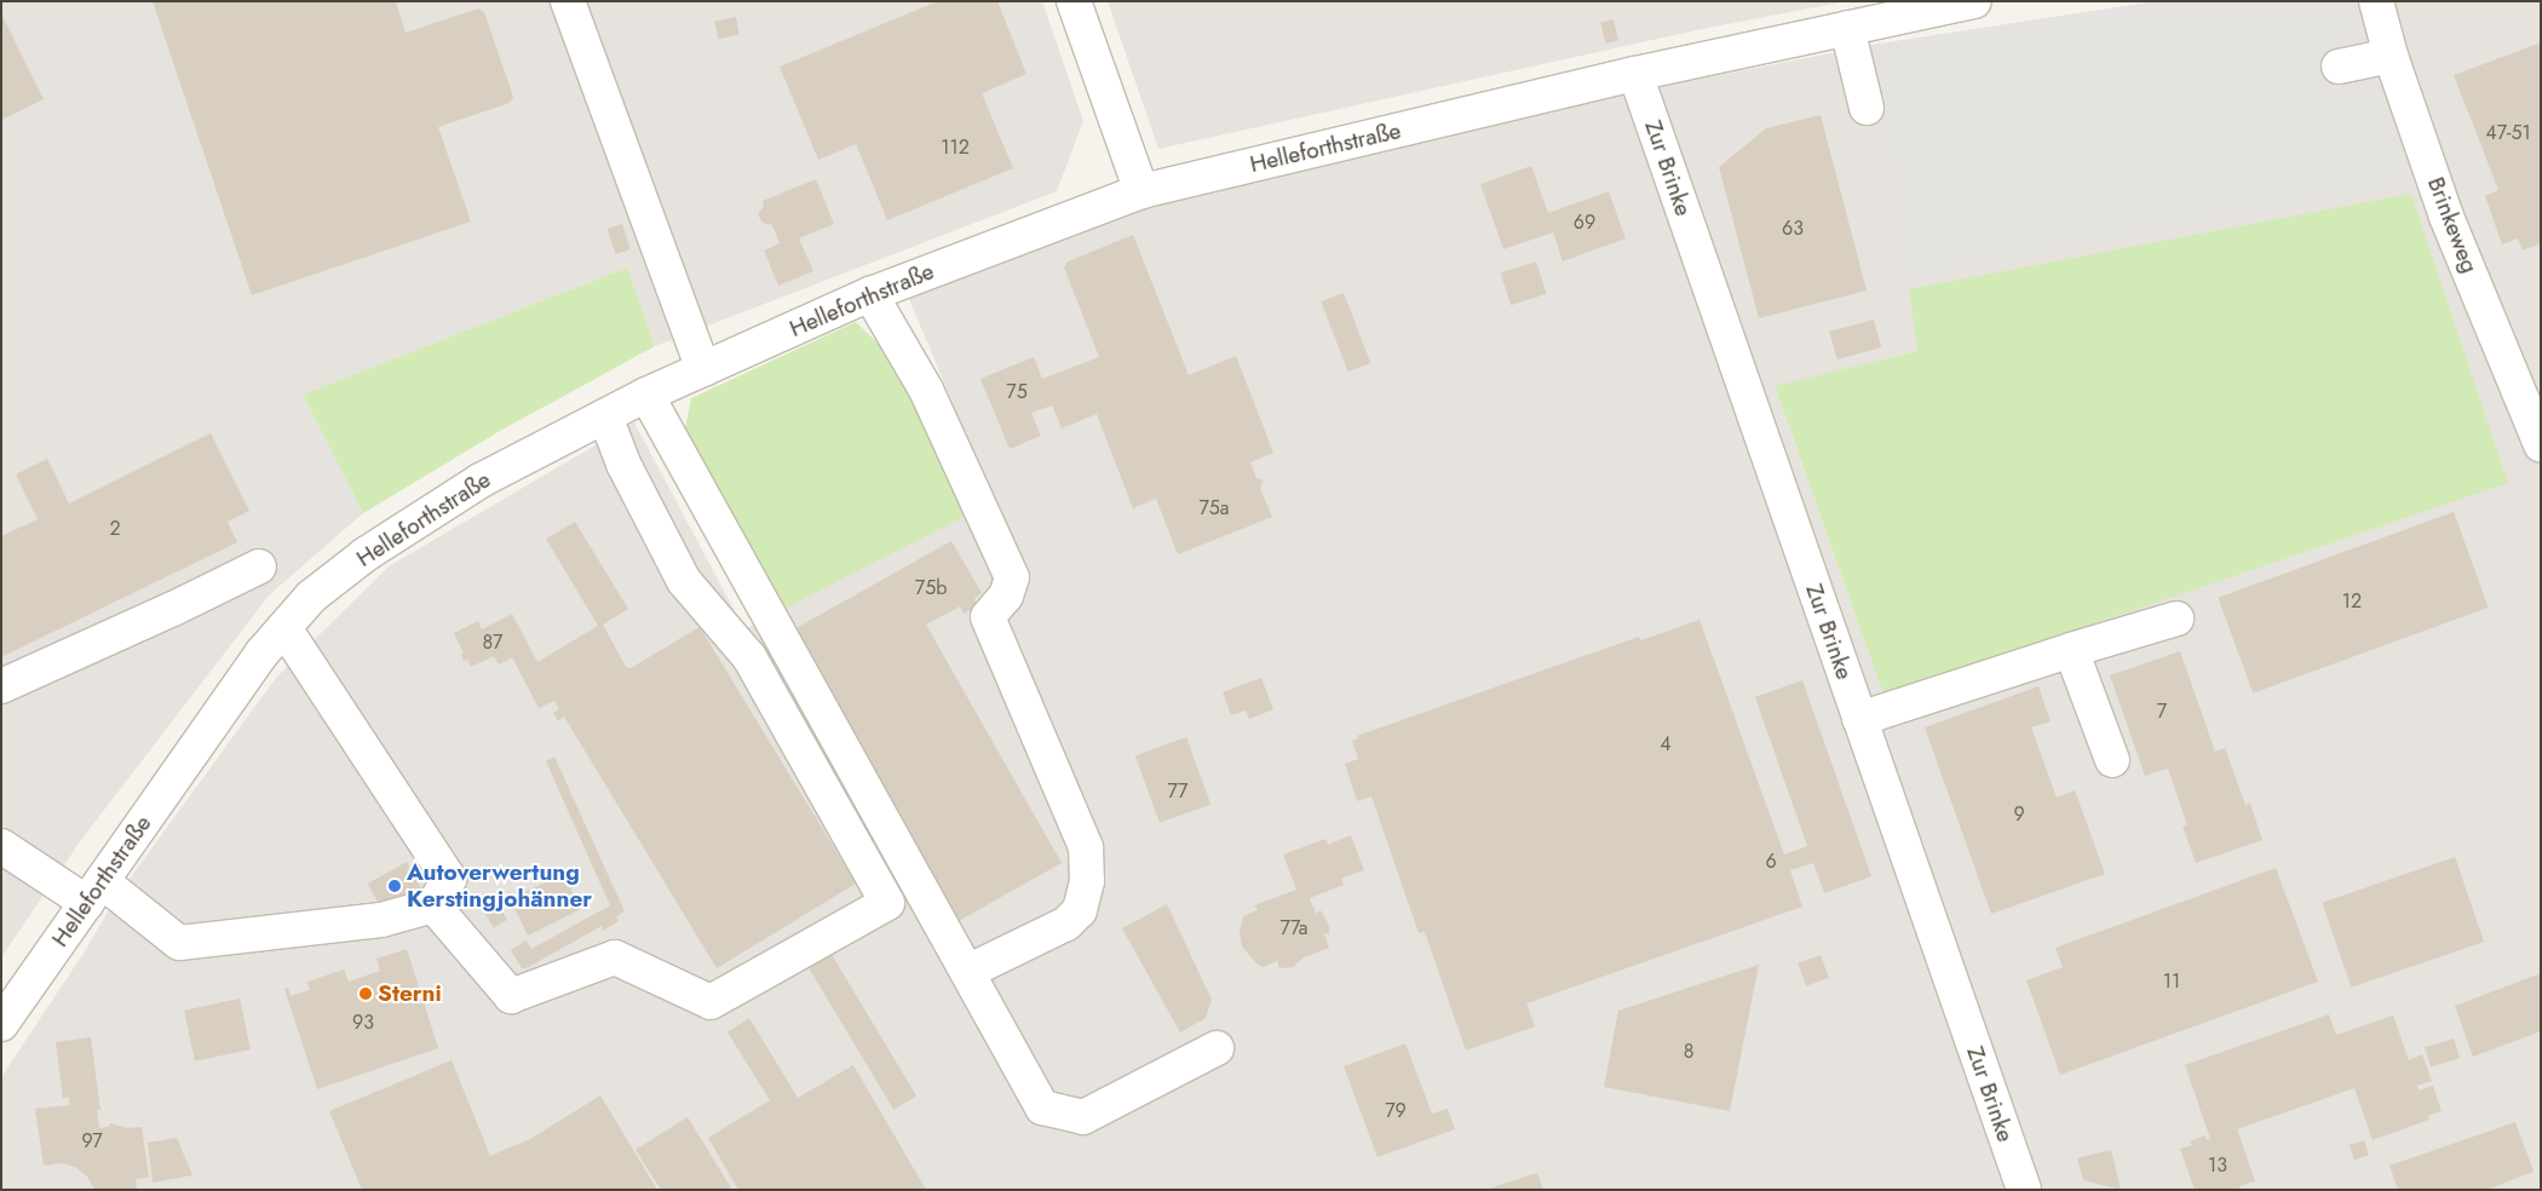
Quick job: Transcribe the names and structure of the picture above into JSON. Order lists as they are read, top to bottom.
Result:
{
  "streets": {
    "street": ["Helleforthstraße", "Zur Brinke", "Brinkeweg"]
  },
  "crossings": [
    ["Helleforthstraße", "Zur Brinke"]
  ],
  "places": ["Autoverwertung Kerstingjohänner", "Sterni"],
  "house_numbers": [
    "47-51",
    "112",
    "69",
    "63",
    "75",
    "75a",
    "2",
    "75b",
    "12",
    "87",
    "7",
    "4",
    "77",
    "9",
    "6",
    "77a",
    "11",
    "93",
    "8",
    "79",
    "97",
    "13"
  ]
}
